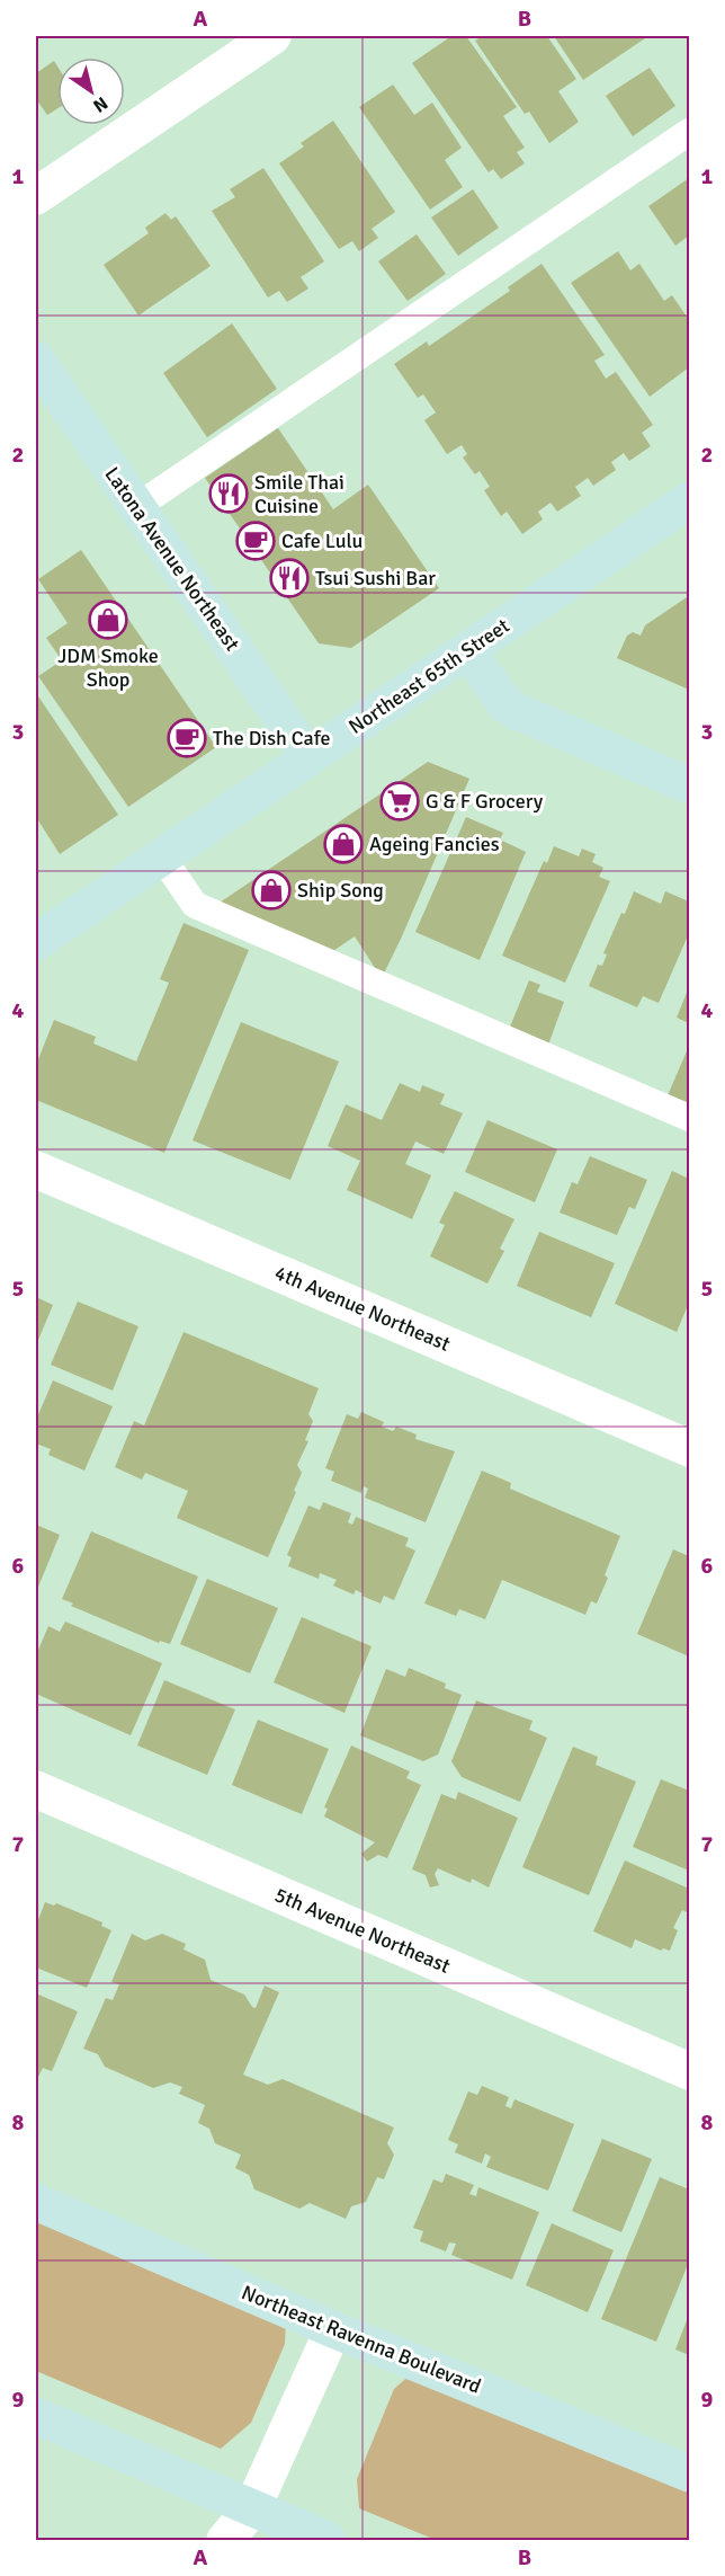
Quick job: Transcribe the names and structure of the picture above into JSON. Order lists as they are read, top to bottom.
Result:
{
  "streets": {
    "main road": ["Latona Avenue Northeast", "Northeast 65th Street", "Northeast Ravenna Boulevard"],
    "street": ["4th Avenue Northeast", "5th Avenue Northeast"]
  },
  "crossings": [
    ["Latona Avenue Northeast", "Northeast 65th Street"]
  ],
  "places": {
    "restaurant": ["Smile Thai Cuisine", "Tsui Sushi Bar"],
    "cafe": ["Cafe Lulu", "The Dish Cafe"],
    "shop": ["JDM Smoke Shop", "Ageing Fancies", "Ship Song"],
    "supermarket": ["G & F Grocery"]
  },
  "north": "bottom right",
  "grid": {
    "columns": ["A", "B"],
    "rows": [
      "1",
      "2",
      "3",
      "4",
      "5",
      "6",
      "7",
      "8",
      "9"
    ]
  }
}
